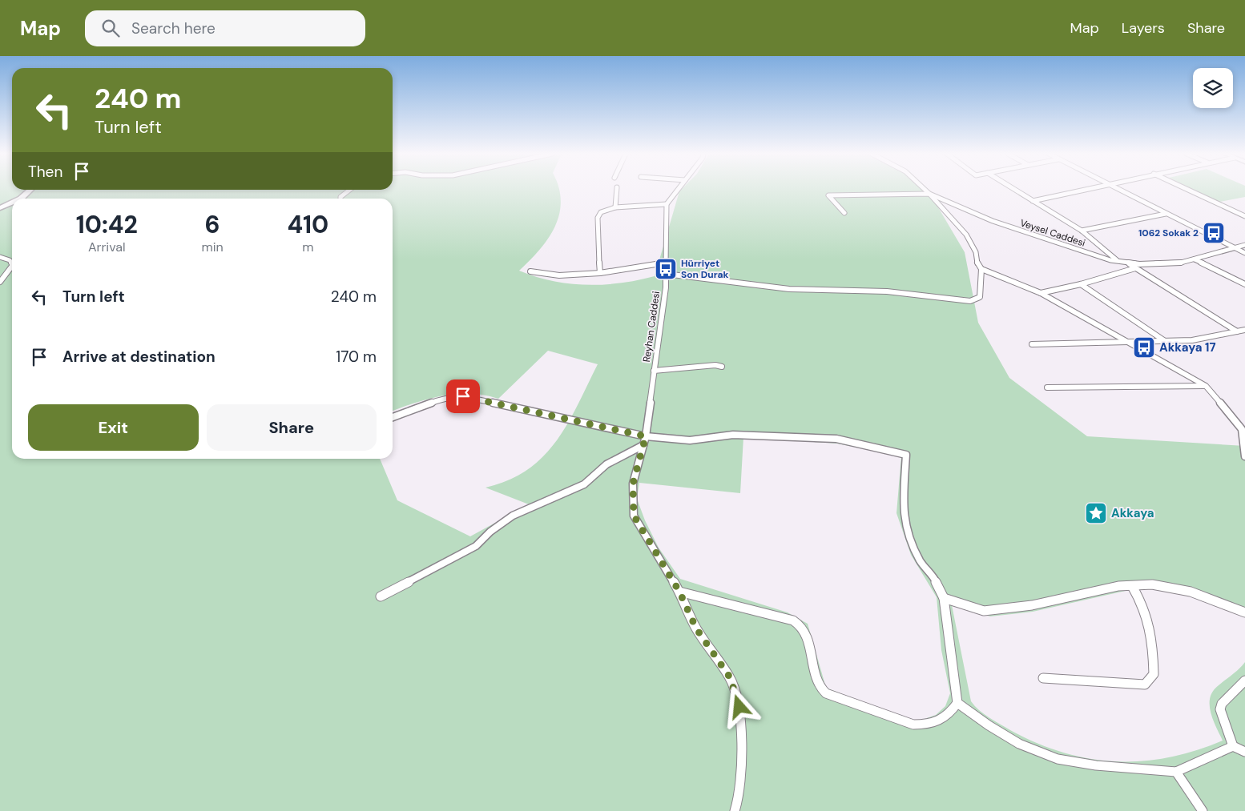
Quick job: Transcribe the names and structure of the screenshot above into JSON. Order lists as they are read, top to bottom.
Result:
{
  "streets": {
    "street": ["Veysel Caddesi", "Reyhan Caddesi"]
  },
  "places": {
    "bus stop": ["1062 Sokak 2", "Hürriyet Son Durak", "Akkaya 17"],
    "place": ["Akkaya"]
  },
  "page": {
    "header": "Map",
    "search": "Search here",
    "nav": ["Map", "Layers", "Share"],
    "turn": ["240 m", "Turn left"],
    "then": "Then",
    "eta": [
      "10:42",
      "Arrival",
      "6",
      "min",
      "410",
      "m"
    ],
    "list": [
      {
        "name": "Turn left",
        "value": "240 m"
      },
      {
        "name": "Arrive at destination",
        "value": "170 m"
      }
    ],
    "buttons": ["Exit", "Share"]
  }
}
